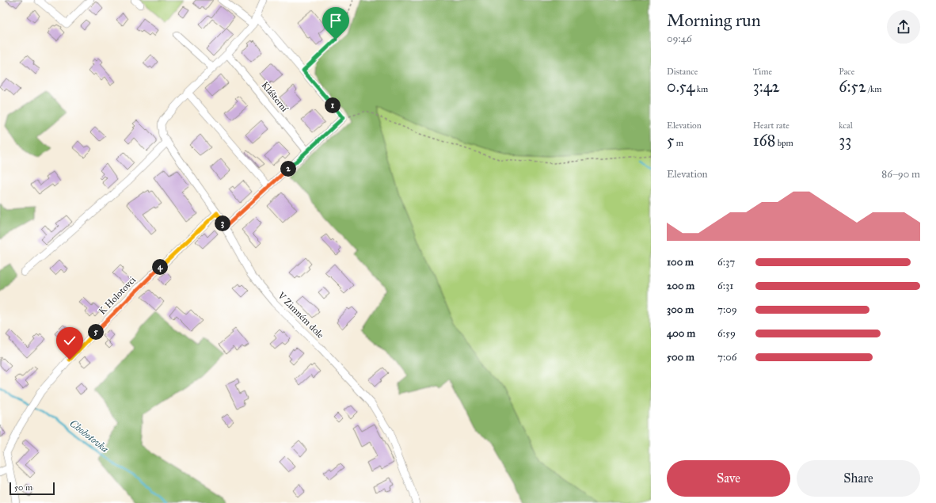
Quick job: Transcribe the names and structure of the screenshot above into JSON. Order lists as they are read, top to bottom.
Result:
{
  "streets": {
    "street": ["Klášterní", "K Holotovci", "V Zimném dole"]
  },
  "crossings": [
    ["K Holotovci", "V Zimném dole"]
  ],
  "water": ["Chobotovka"],
  "scale_bar": "50 m",
  "page": {
    "heading": ["Morning run", "09:46"],
    "stats": [
      ["Distance", "0.54 km"],
      ["Time", "3:42"],
      ["Pace", "6:52 /km"],
      ["Elevation", "5 m"],
      ["Heart rate", "168 bpm"],
      ["kcal", "33"]
    ],
    "pins": [
      "1",
      "2",
      "3",
      "4",
      "5"
    ],
    "chart": ["Elevation", "86–90 m"],
    "list": [
      {
        "name": "100 m",
        "note": "6:37"
      },
      {
        "name": "200 m",
        "note": "6:31"
      },
      {
        "name": "300 m",
        "note": "7:09"
      },
      {
        "name": "400 m",
        "note": "6:59"
      },
      {
        "name": "500 m",
        "note": "7:06"
      }
    ],
    "buttons": ["Save", "Share"],
    "scale": "50 m"
  }
}
